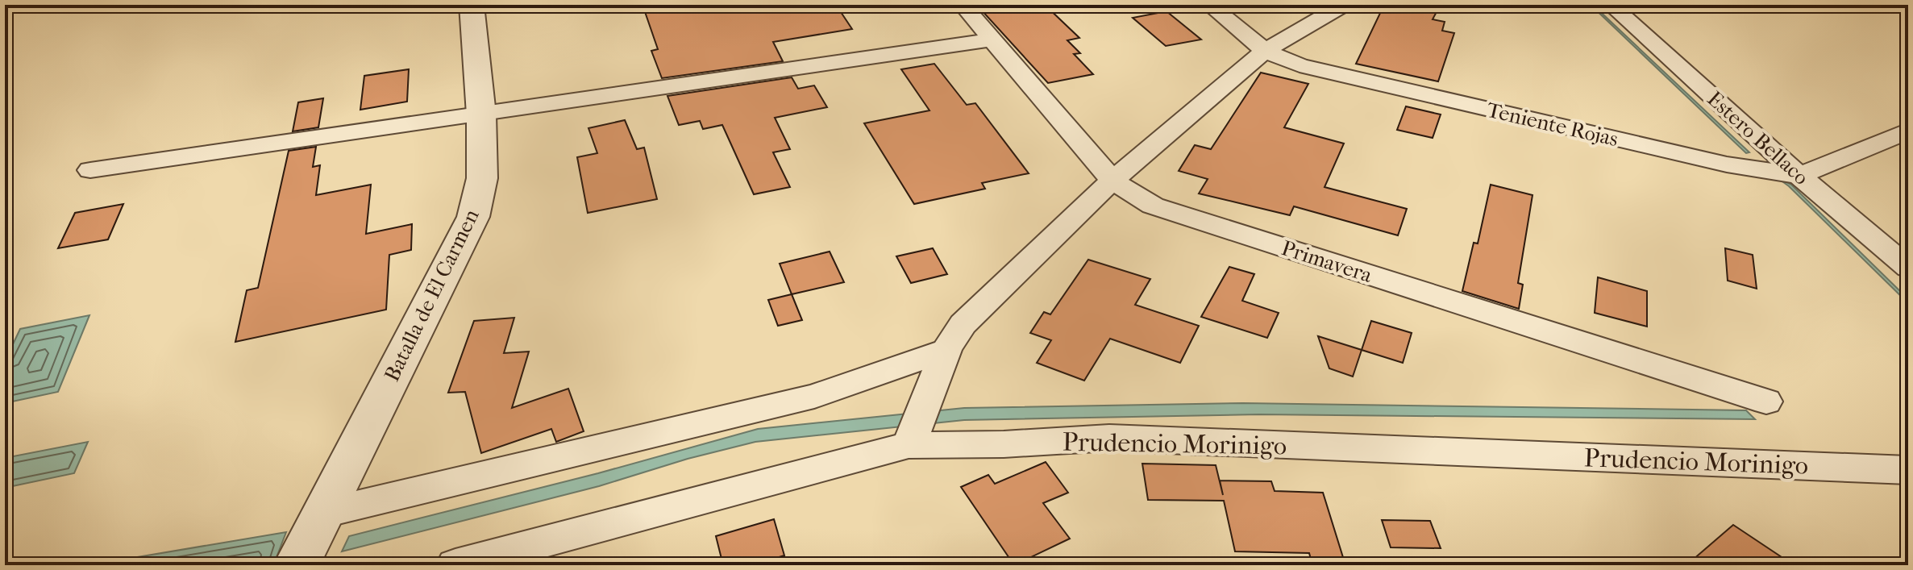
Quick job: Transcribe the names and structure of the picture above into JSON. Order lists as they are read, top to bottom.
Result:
{
  "streets": {
    "street": [
      "Teniente Rojas",
      "Estero Bellaco",
      "Primavera",
      "Batalla de El Carmen",
      "Prudencio Morinigo"
    ]
  },
  "crossings": [
    ["Teniente Rojas", "Estero Bellaco"]
  ]
}
